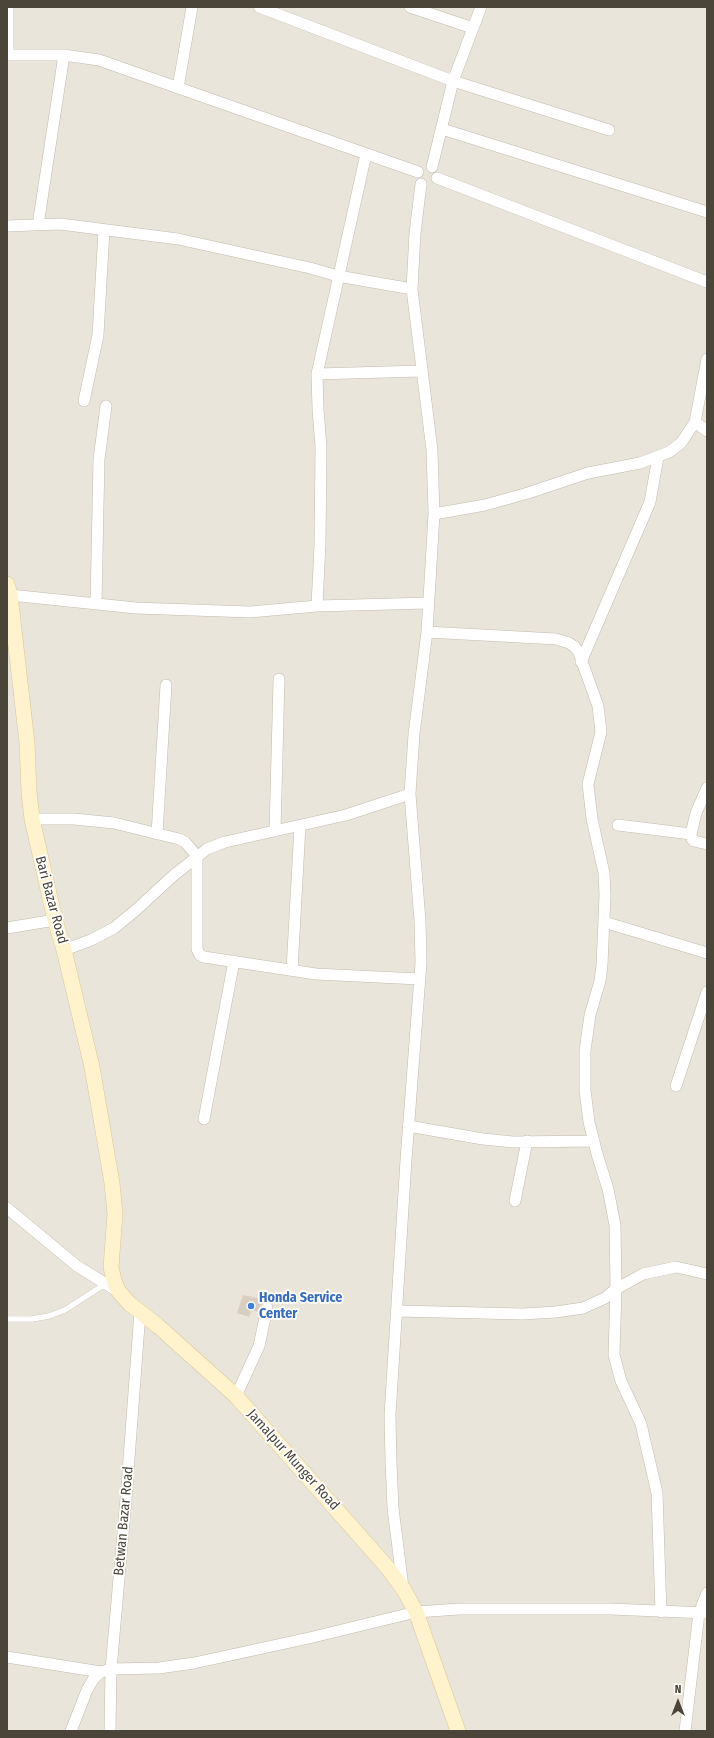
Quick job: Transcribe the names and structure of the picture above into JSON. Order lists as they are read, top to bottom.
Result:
{
  "streets": {
    "street": ["Bari Bazar Road", "Jamalpur Munger Road", "Betwan Bazar Road"]
  },
  "crossings": [
    ["Bari Bazar Road", "Jamalpur Munger Road"],
    ["Jamalpur Munger Road", "Betwan Bazar Road"]
  ],
  "places": ["Honda Service Center"],
  "north": "top"
}
